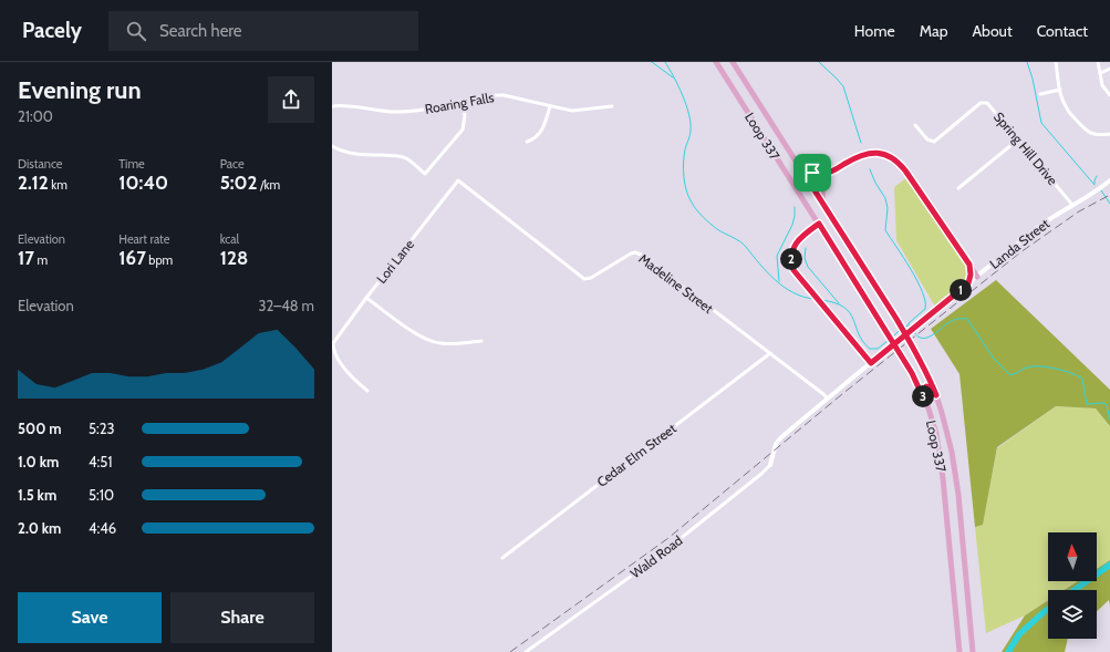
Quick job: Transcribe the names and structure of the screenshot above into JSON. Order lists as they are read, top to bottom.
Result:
{
  "streets": {
    "main road": ["Loop 337"],
    "street": [
      "Roaring Falls",
      "Spring Hill Drive",
      "Landa Street",
      "Lori Lane",
      "Madeline Street",
      "Cedar Elm Street",
      "Wald Road"
    ]
  },
  "crossings": [
    ["Spring Hill Drive", "Landa Street"],
    ["Landa Street", "Madeline Street"],
    ["Landa Street", "Wald Road"],
    ["Lori Lane", "Madeline Street"],
    ["Madeline Street", "Cedar Elm Street"]
  ],
  "north": "top",
  "page": {
    "header": "Pacely",
    "search": "Search here",
    "nav": [
      "Home",
      "Map",
      "About",
      "Contact"
    ],
    "heading": ["Evening run", "21:00"],
    "stats": [
      ["Distance", "2.12 km"],
      ["Time", "10:40"],
      ["Pace", "5:02 /km"],
      ["Elevation", "17 m"],
      ["Heart rate", "167 bpm"],
      ["kcal", "128"]
    ],
    "pins": ["2", "1", "3"],
    "chart": ["Elevation", "32–48 m"],
    "list": [
      {
        "name": "500 m",
        "note": "5:23"
      },
      {
        "name": "1.0 km",
        "note": "4:51"
      },
      {
        "name": "1.5 km",
        "note": "5:10"
      },
      {
        "name": "2.0 km",
        "note": "4:46"
      }
    ],
    "buttons": ["Save", "Share"]
  }
}
